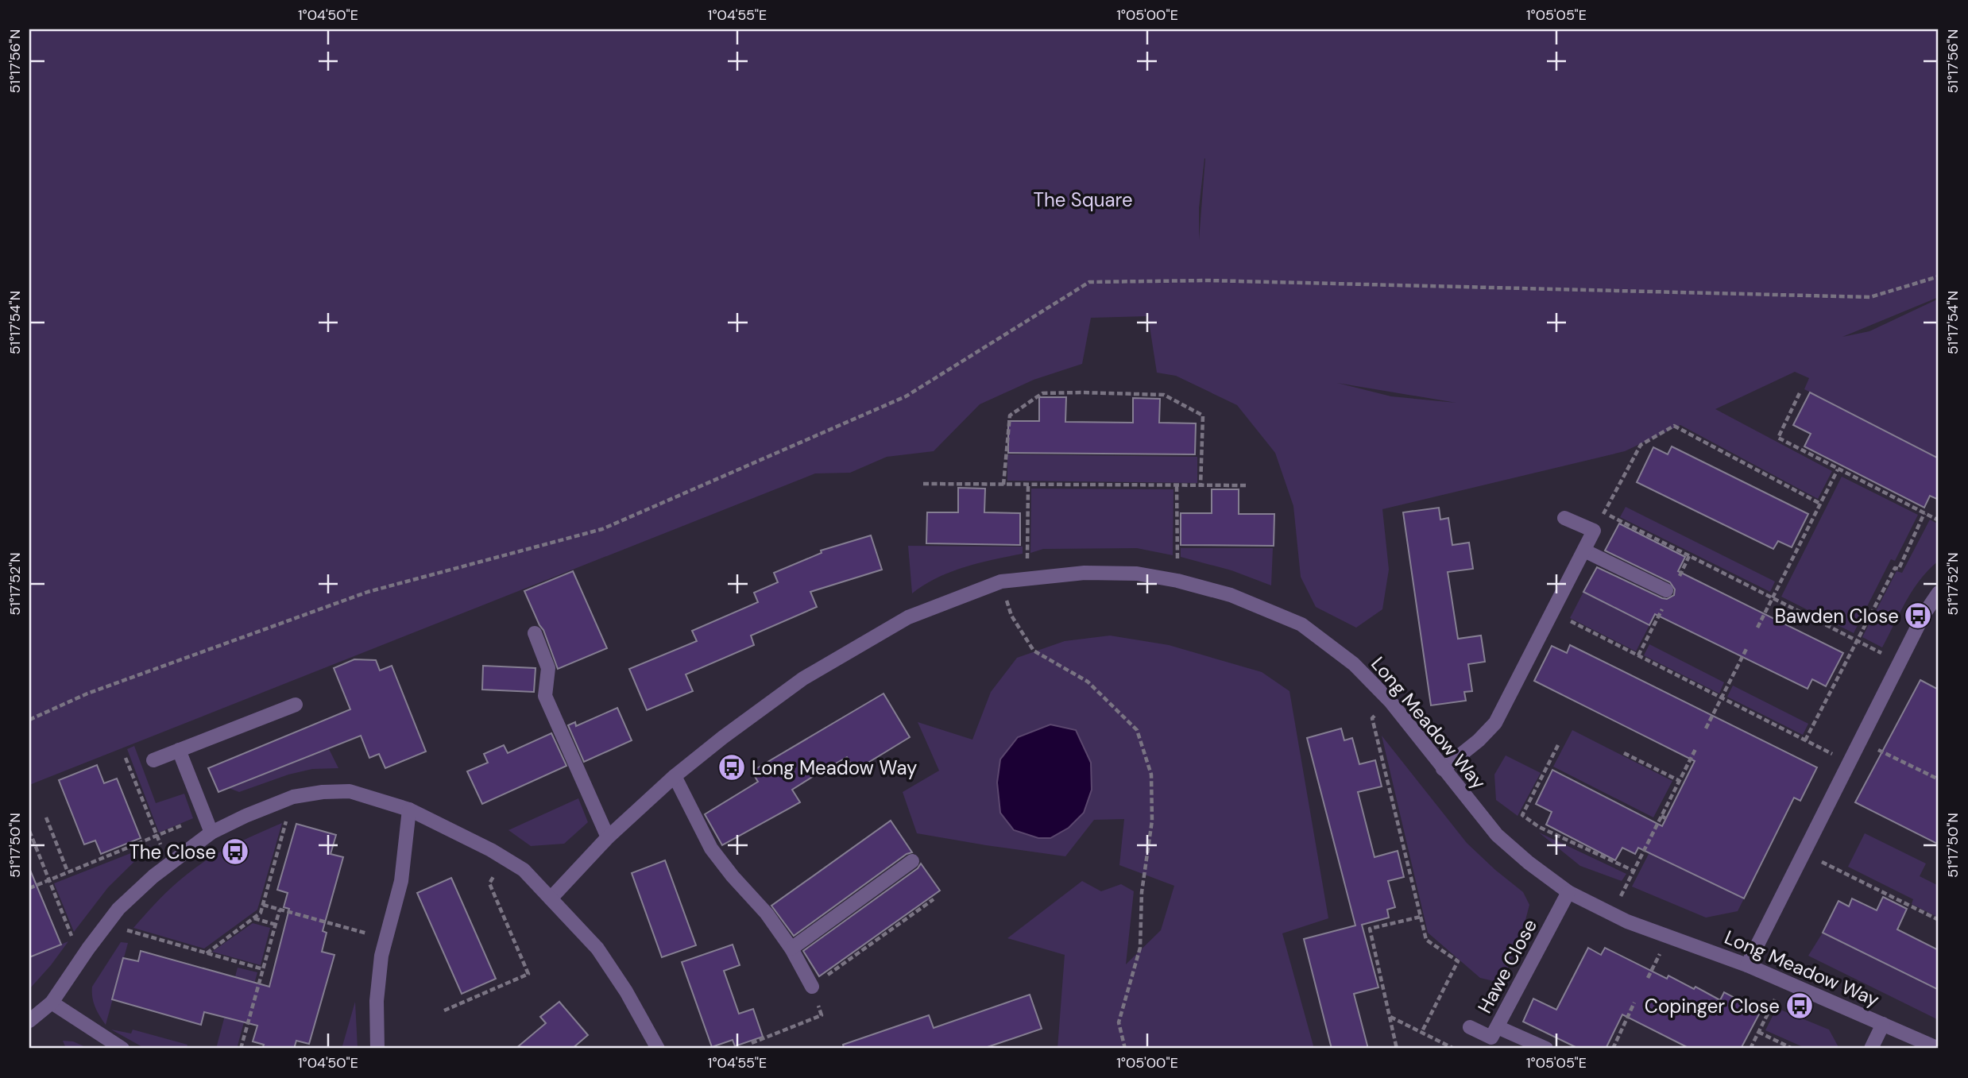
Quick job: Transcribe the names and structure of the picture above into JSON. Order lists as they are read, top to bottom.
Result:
{
  "streets": {
    "street": ["Long Meadow Way", "Hawe Close"]
  },
  "crossings": [
    ["Long Meadow Way", "Hawe Close"]
  ],
  "parks": ["The Square"],
  "places": {
    "bus stop": [
      "Bawden Close",
      "Long Meadow Way",
      "The Close",
      "Copinger Close"
    ]
  },
  "coordinates": [
    "1°04'50\"E",
    "1°04'55\"E",
    "1°05'00\"E",
    "1°05'05\"E",
    "51°17'56\"N",
    "51°17'54\"N",
    "51°17'52\"N",
    "51°17'50\"N"
  ]
}
